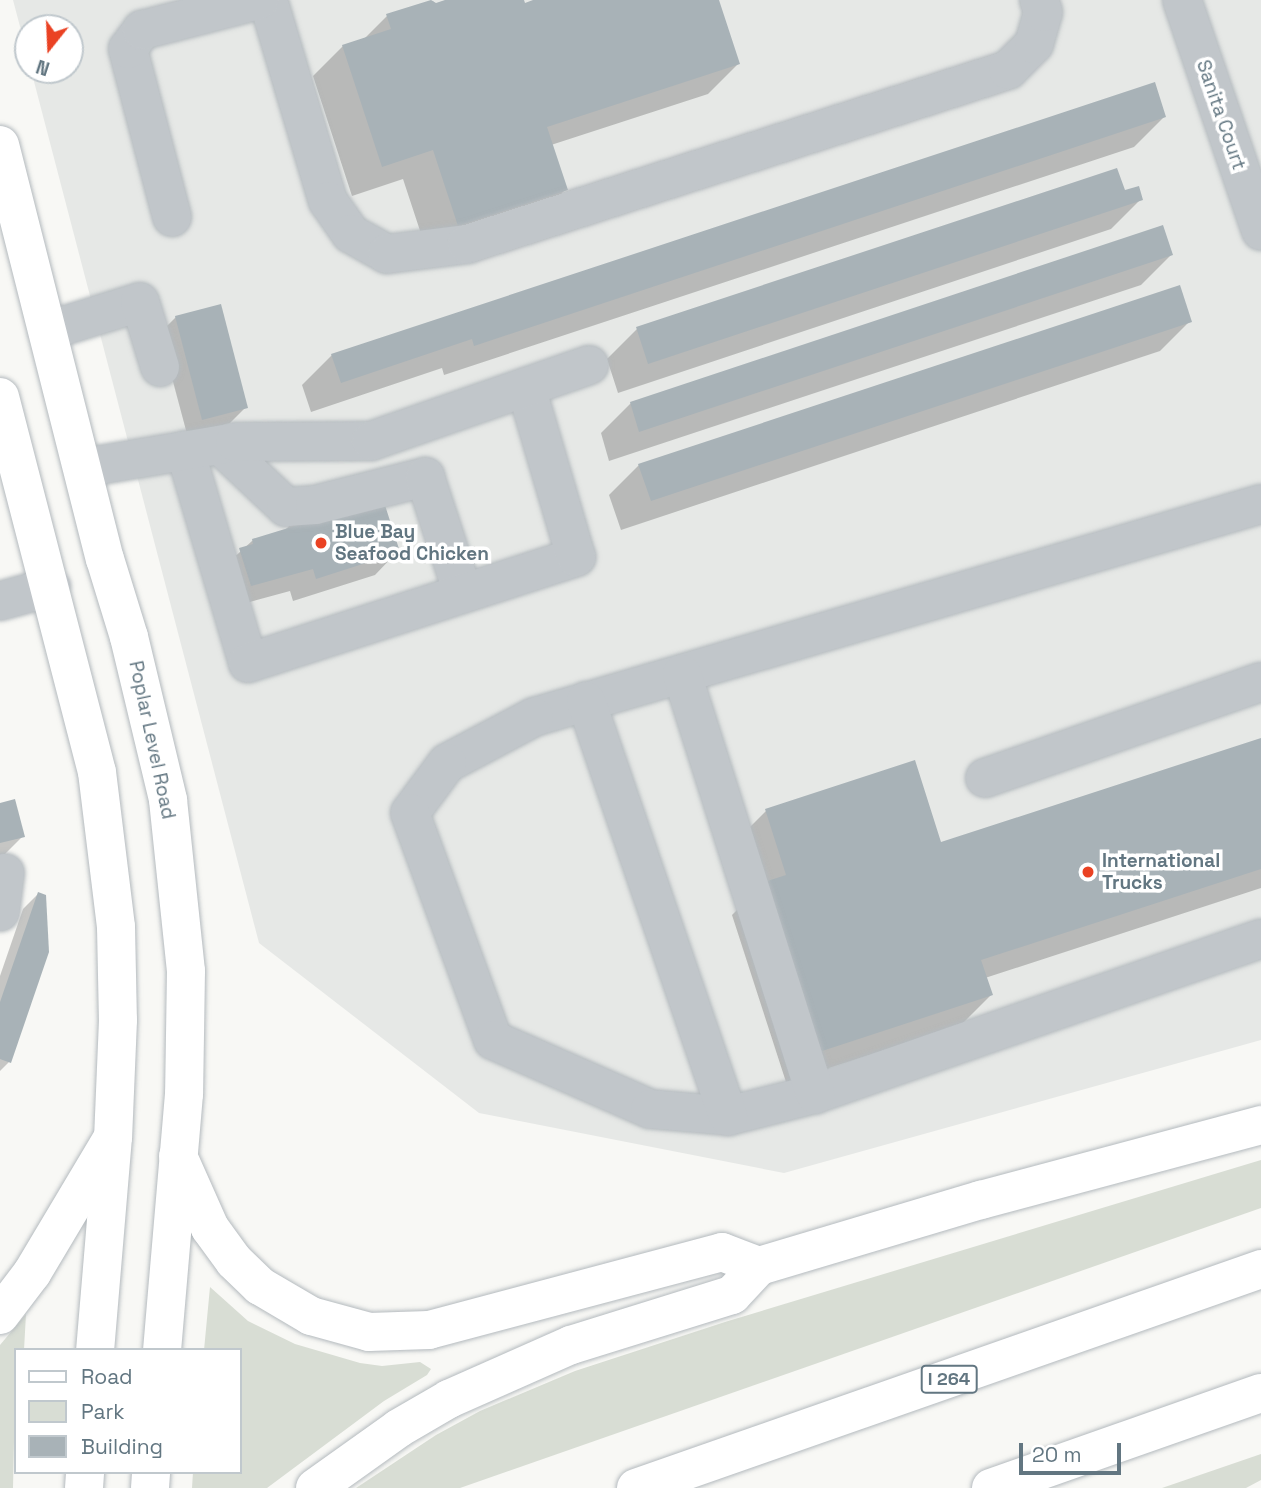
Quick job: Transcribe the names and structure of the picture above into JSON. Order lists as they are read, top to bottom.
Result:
{
  "streets": {
    "main road": ["Poplar Level Road", "I 264"],
    "street": ["Sanita Court"]
  },
  "places": ["Blue Bay Seafood Chicken", "International Trucks"],
  "legend": ["Road", "Park", "Building"],
  "scale_bar": "20 m",
  "north": "bottom"
}
